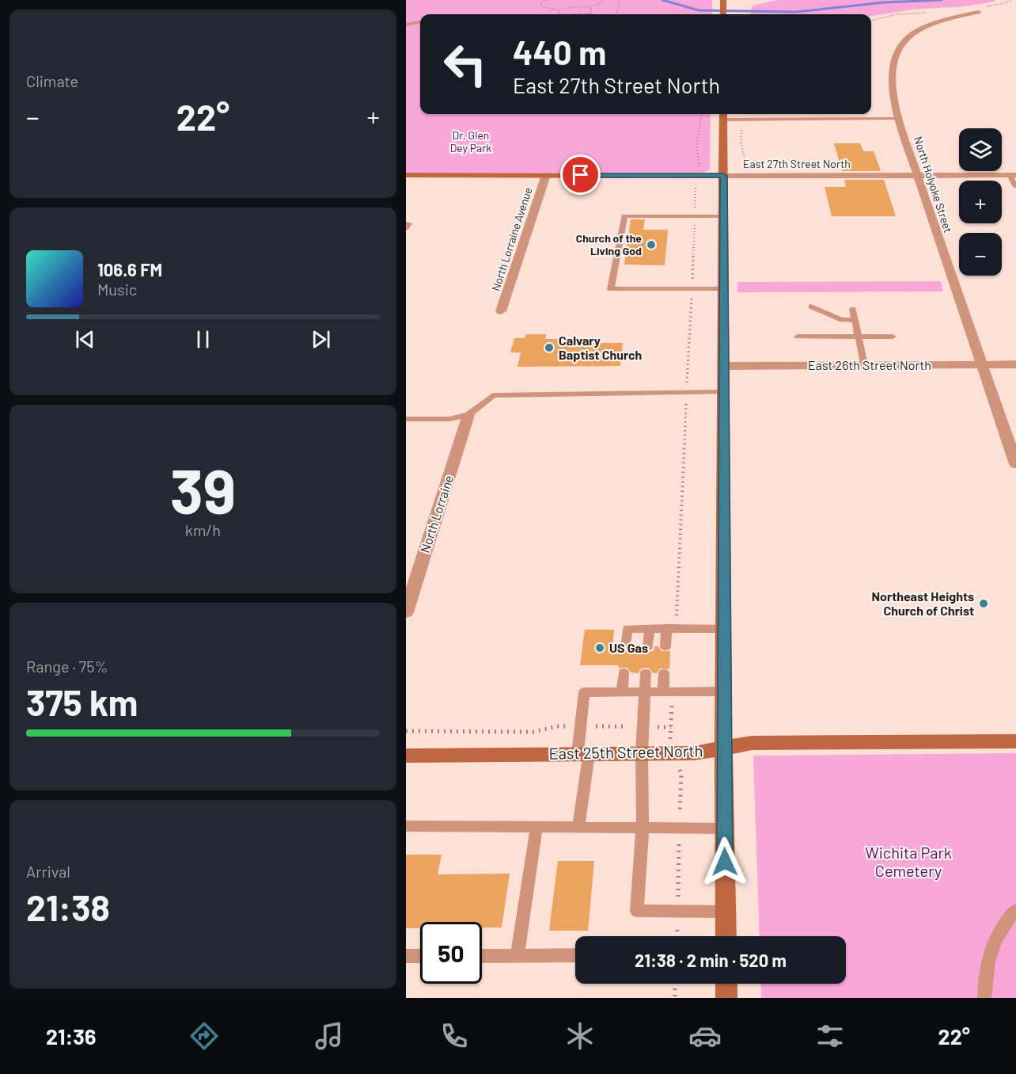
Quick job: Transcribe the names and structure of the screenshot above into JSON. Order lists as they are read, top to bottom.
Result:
{
  "streets": {
    "main road": ["East 27th Street North", "East 25th Street North"],
    "street": [
      "North Holyoke Street",
      "North Lorraine Avenue",
      "East 26th Street North",
      "North Lorraine"
    ]
  },
  "crossings": [
    ["East 27th Street North", "North Holyoke Street"],
    ["East 27th Street North", "North Lorraine Avenue"],
    ["North Holyoke Street", "East 26th Street North"]
  ],
  "parks": ["Dr. Glen Dey Park", "Wichita Park Cemetery"],
  "places": [
    "Church of the Living God",
    "Calvary Baptist Church",
    "Northeast Heights Church of Christ",
    "US Gas"
  ],
  "page": {
    "tile": [
      "Climate",
      ["39", "km/h"],
      ["Range · 75%", "375 km"],
      ["Arrival", "21:38"]
    ],
    "turn": ["440 m", "East 27th Street North"],
    "heat": ["−", "22°", "+"],
    "map_buttons": ["+", "−"],
    "song": ["106.6 FM", "Music"],
    "limit": "50",
    "trip": "21:38 · 2 min · 520 m",
    "tabs": ["21:36", "22°"]
  }
}
